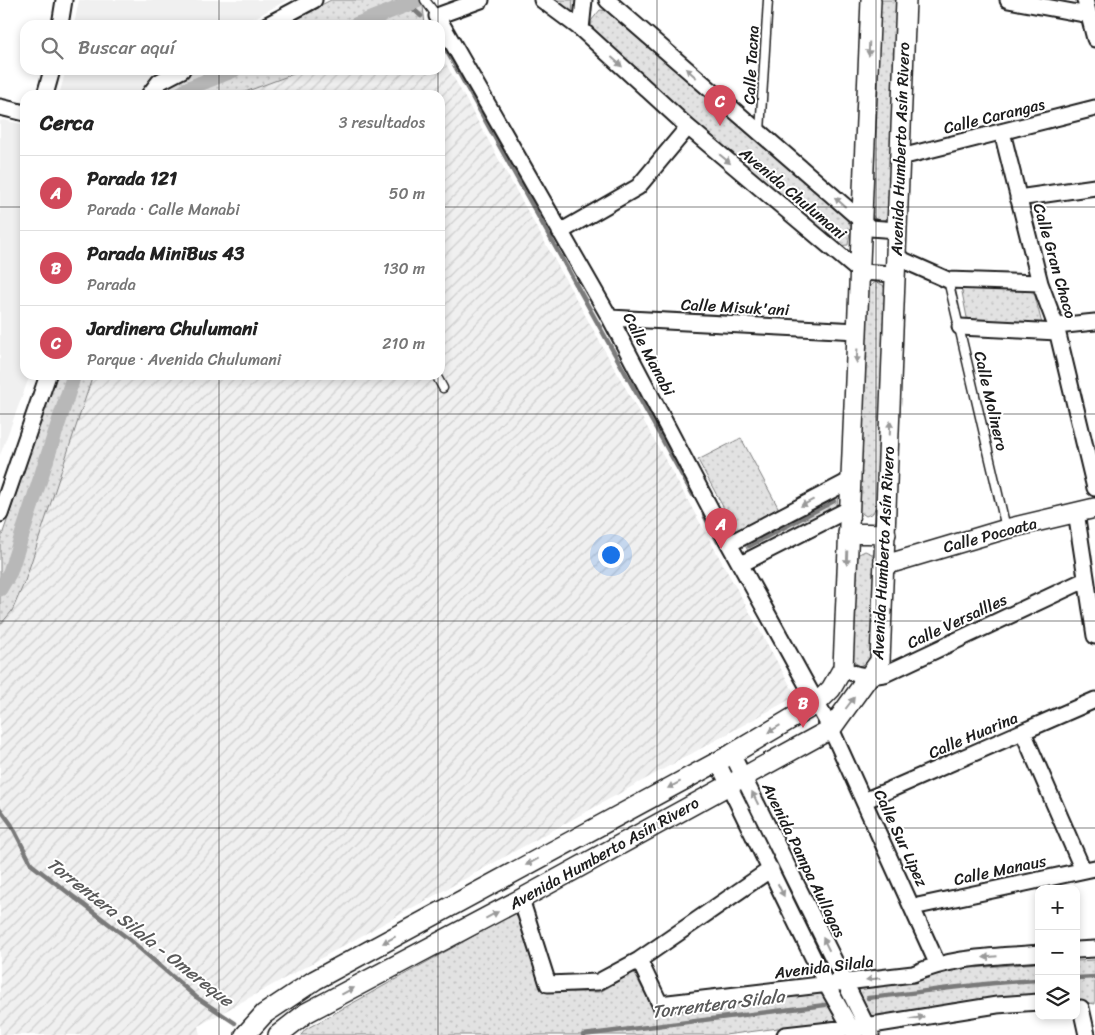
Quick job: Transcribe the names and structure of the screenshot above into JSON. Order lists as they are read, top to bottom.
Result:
{
  "streets": {
    "street": [
      "Calle Carangas",
      "Avenida Humberto Asín Rivero",
      "Avenida Chulumani",
      "Calle Gran Chaco",
      "Calle Misuk'ani",
      "Calle Manabi",
      "Calle Pocoata",
      "Calle Versallles",
      "Calle Huarina",
      "Calle Sur Lipez",
      "Avenida Pampa Aullagas",
      "Calle Manaus",
      "Avenida Silala"
    ],
    "lane": ["Calle Tacna", "Calle Molinero"]
  },
  "crossings": [
    ["Calle Tacna", "Avenida Chulumani"],
    ["Calle Carangas", "Avenida Humberto Asín Rivero"],
    ["Calle Carangas", "Calle Gran Chaco"],
    ["Avenida Humberto Asín Rivero", "Avenida Chulumani"],
    ["Avenida Humberto Asín Rivero", "Calle Misuk'ani"],
    ["Avenida Humberto Asín Rivero", "Calle Manabi"],
    ["Avenida Humberto Asín Rivero", "Calle Pocoata"],
    ["Avenida Humberto Asín Rivero", "Calle Versallles"],
    ["Avenida Humberto Asín Rivero", "Calle Sur Lipez"],
    ["Avenida Humberto Asín Rivero", "Avenida Pampa Aullagas"],
    ["Calle Misuk'ani", "Calle Manabi"],
    ["Calle Manabi", "Calle Sur Lipez"],
    ["Calle Molinero", "Calle Pocoata"],
    ["Calle Huarina", "Calle Sur Lipez"],
    ["Calle Sur Lipez", "Calle Manaus"],
    ["Calle Sur Lipez", "Avenida Silala"],
    ["Avenida Pampa Aullagas", "Avenida Silala"]
  ],
  "water": ["Torrentera Silala - Omereque", "Torrentera Silala"],
  "page": {
    "search": "Buscar aquí",
    "pins": ["C", "A", "B"],
    "heading": ["Cerca", "3 resultados"],
    "list": [
      {
        "mark": "A",
        "name": "Parada 121",
        "note": "Parada · Calle Manabi",
        "value": "50 m"
      },
      {
        "mark": "B",
        "name": "Parada MiniBus 43",
        "note": "Parada",
        "value": "130 m"
      },
      {
        "mark": "C",
        "name": "Jardinera Chulumani",
        "note": "Parque · Avenida Chulumani",
        "value": "210 m"
      }
    ],
    "map_buttons": ["+", "−"]
  }
}
